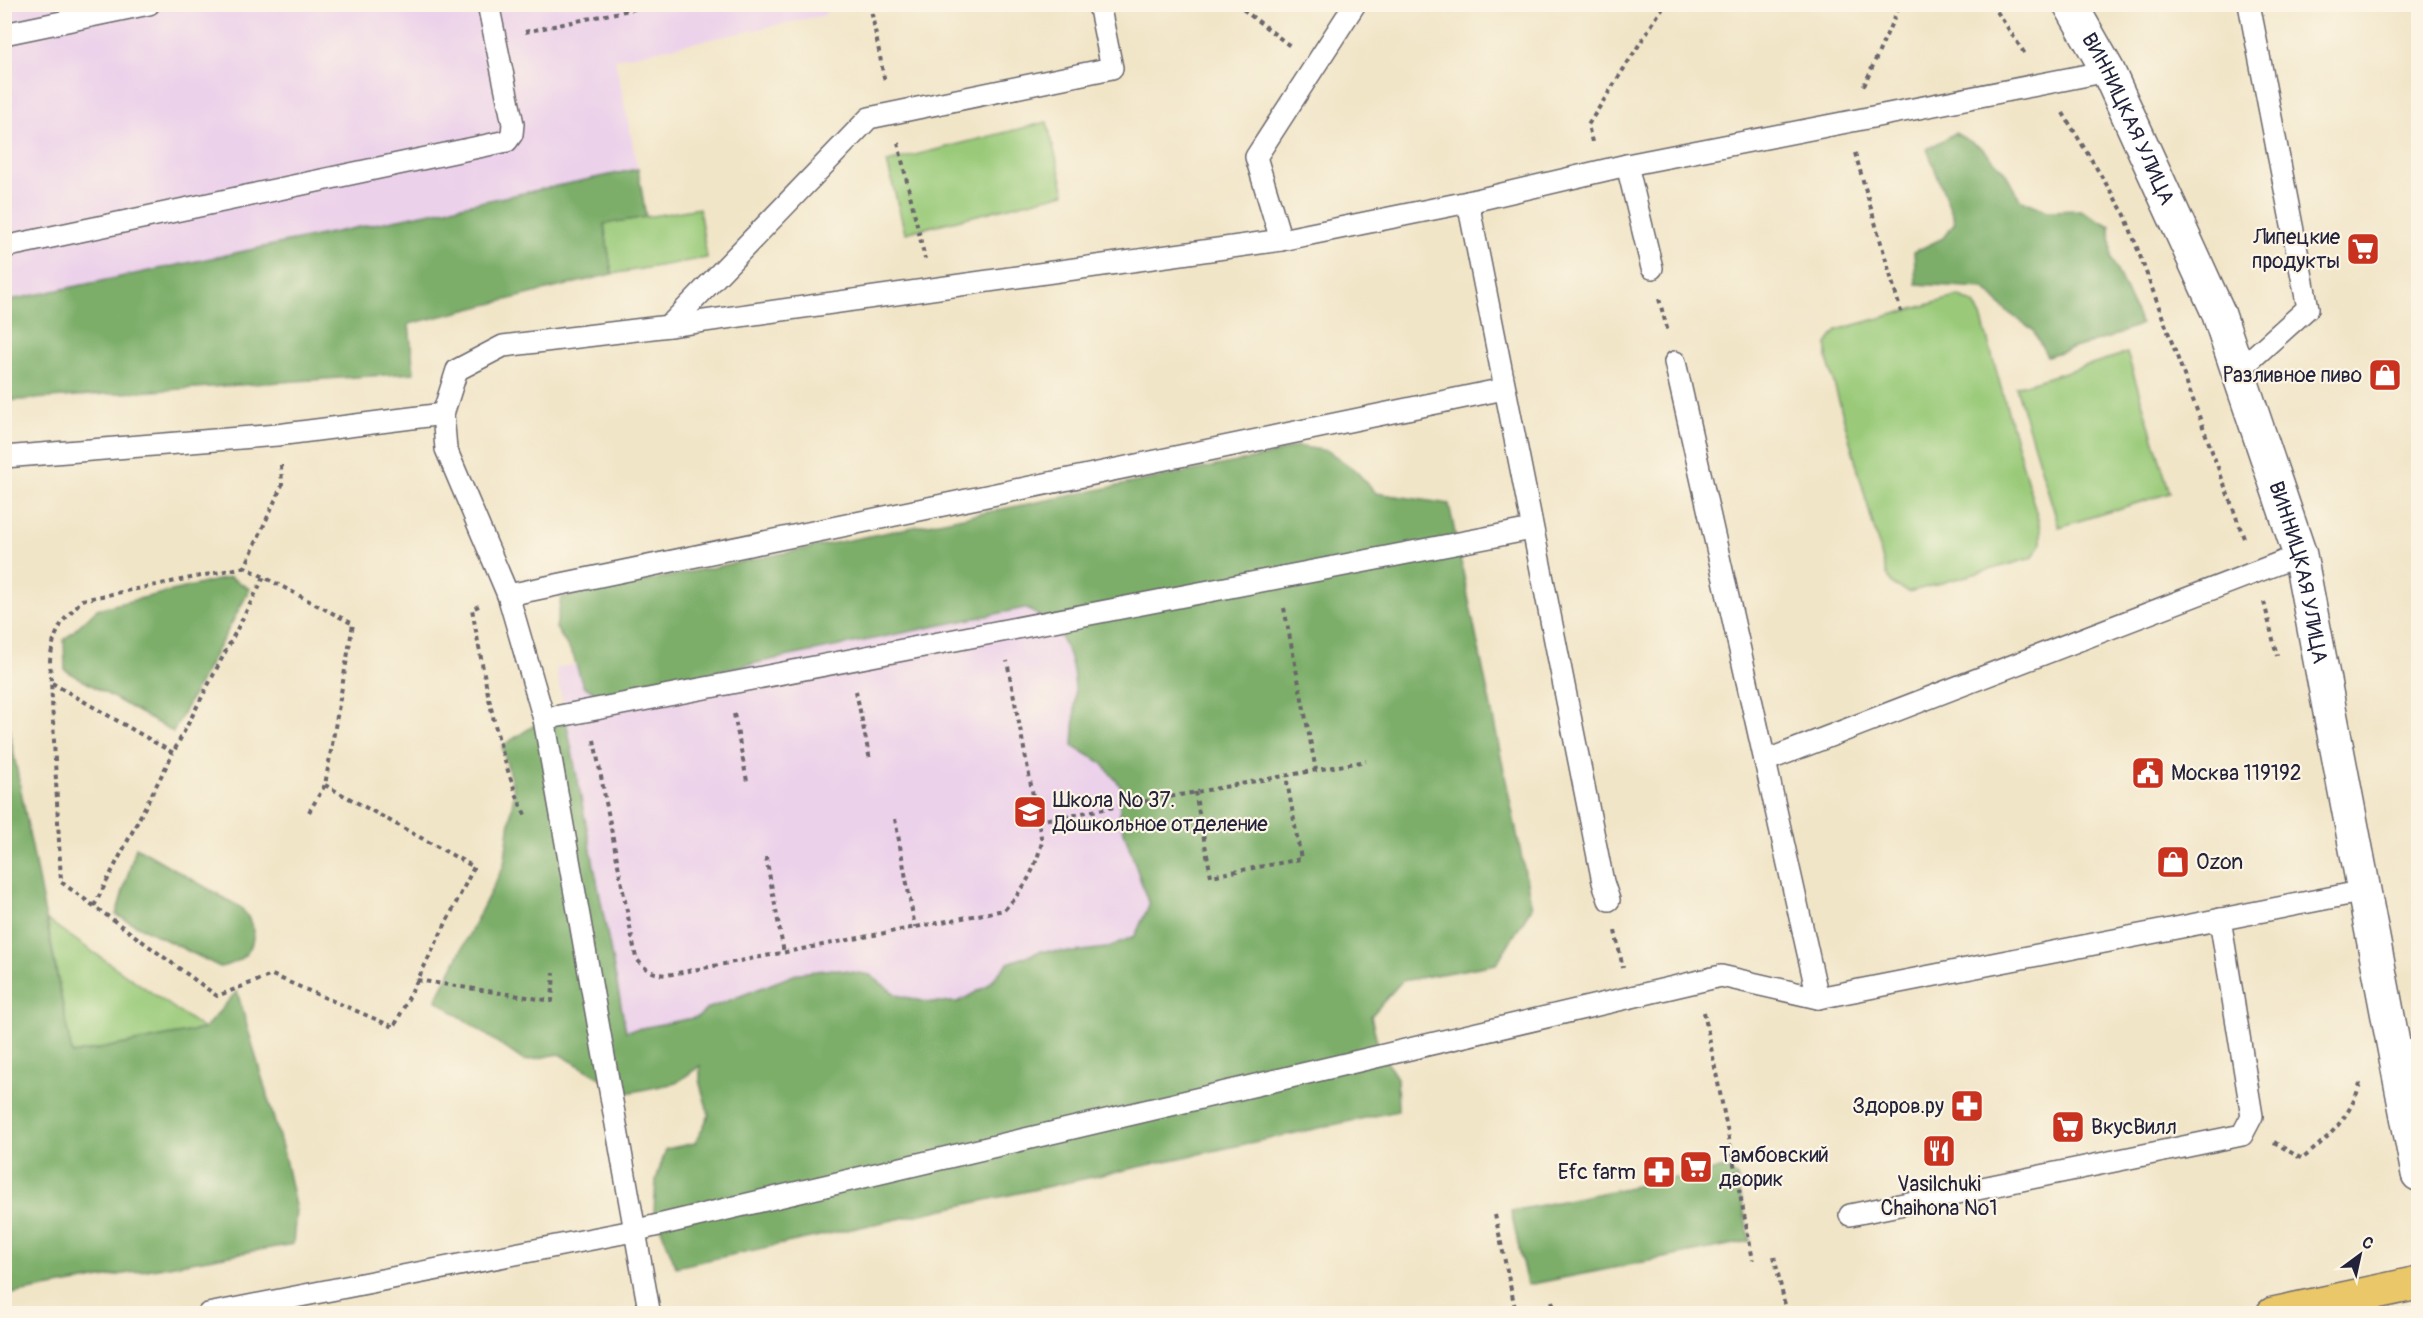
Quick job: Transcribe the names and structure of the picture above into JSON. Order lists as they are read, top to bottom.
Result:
{
  "streets": {
    "street": ["ВИННИЦКАЯ УЛИЦА"]
  },
  "places": {
    "supermarket": ["Липецкие продукты", "ВкусВилл", "Тамбовский дворик"],
    "shop": ["Разливное пиво", "Ozon"],
    "public building": ["Москва 119192"],
    "school or university": ["Школа № 37. Дошкольное отделение"],
    "pharmacy": ["Здоров.ру", "Efc farm"],
    "restaurant": ["Vasilchuki Chaihona №1"]
  },
  "north": "top right"
}
